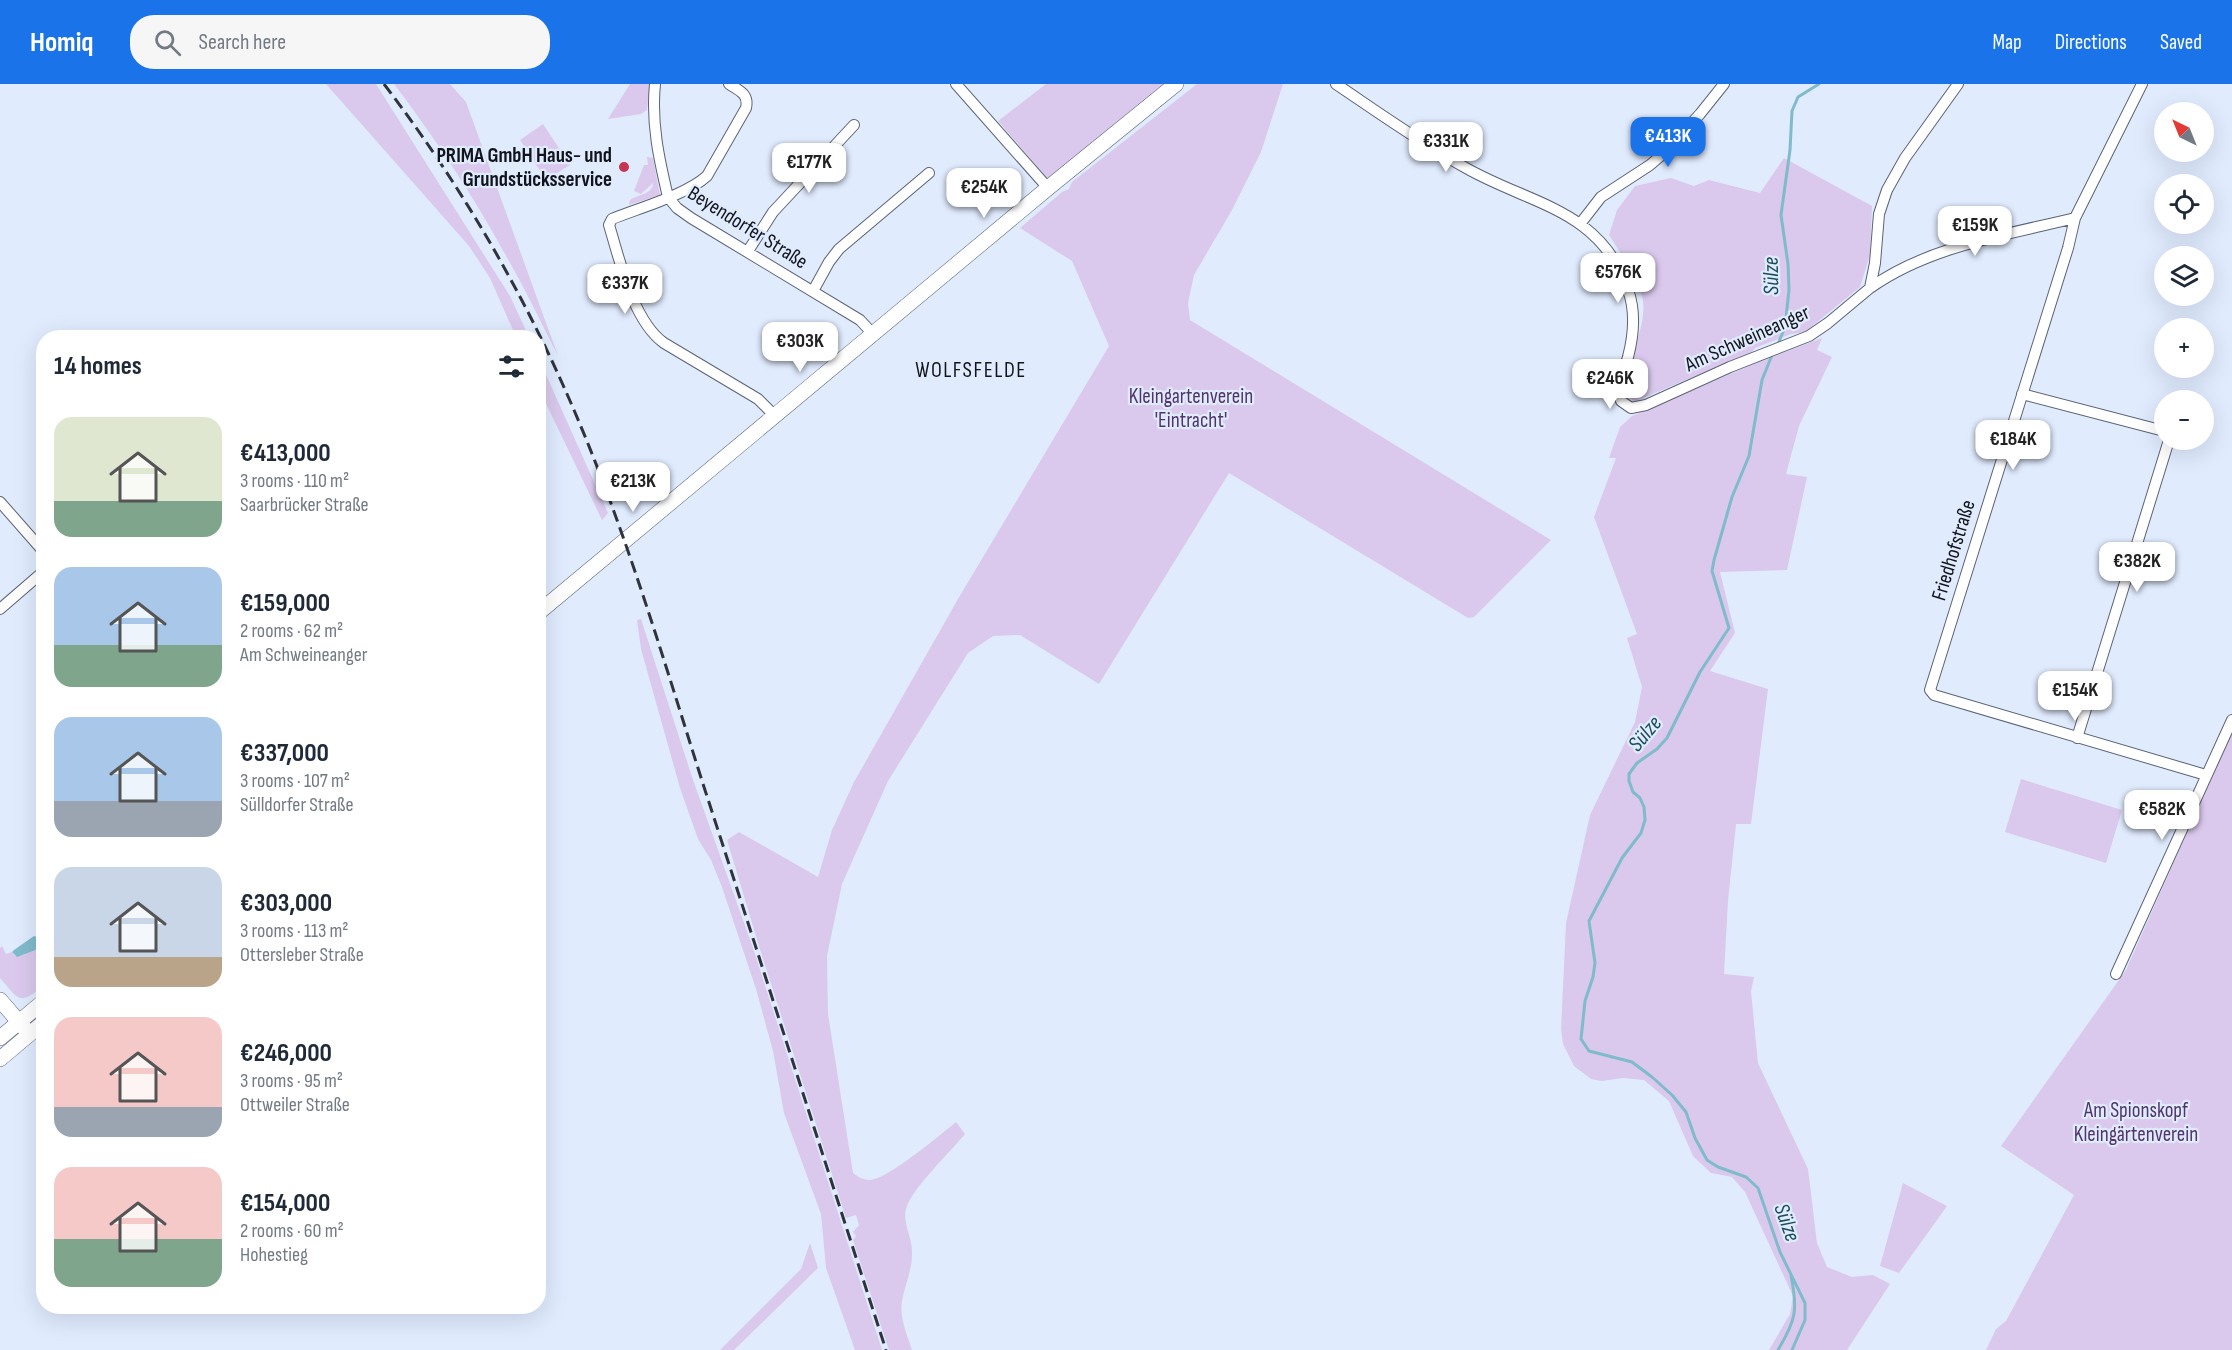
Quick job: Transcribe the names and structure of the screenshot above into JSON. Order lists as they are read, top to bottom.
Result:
{
  "streets": {
    "street": ["Beyendorfer Straße", "Am Schweineanger", "Friedhofstraße"]
  },
  "crossings": [
    ["Am Schweineanger", "Friedhofstraße"]
  ],
  "districts": ["WOLFSFELDE"],
  "water": ["Sülze"],
  "parks": ["Kleingartenverein 'Eintracht'", "Am Spionskopf Kleingärtenverein"],
  "places": ["PRIMA GmbH Haus- und Grundstücksservice"],
  "north": "top left",
  "page": {
    "header": "Homiq",
    "search": "Search here",
    "nav": ["Map", "Directions", "Saved"],
    "map_buttons": ["+", "−"],
    "price": [
      "€413K",
      "€331K",
      "€177K",
      "€254K",
      "€159K",
      "€576K",
      "€337K",
      "€303K",
      "€246K",
      "€184K",
      "€213K",
      "€382K",
      "€154K",
      "€582K"
    ],
    "heading": "14 homes",
    "list": [
      {
        "name": "€413,000",
        "note": "3 rooms · 110 m² · Saarbrücker Straße"
      },
      {
        "name": "€159,000",
        "note": "2 rooms · 62 m² · Am Schweineanger"
      },
      {
        "name": "€337,000",
        "note": "3 rooms · 107 m² · Sülldorfer Straße"
      },
      {
        "name": "€303,000",
        "note": "3 rooms · 113 m² · Ottersleber Straße"
      },
      {
        "name": "€246,000",
        "note": "3 rooms · 95 m² · Ottweiler Straße"
      },
      {
        "name": "€154,000",
        "note": "2 rooms · 60 m² · Hohestieg"
      }
    ]
  }
}
